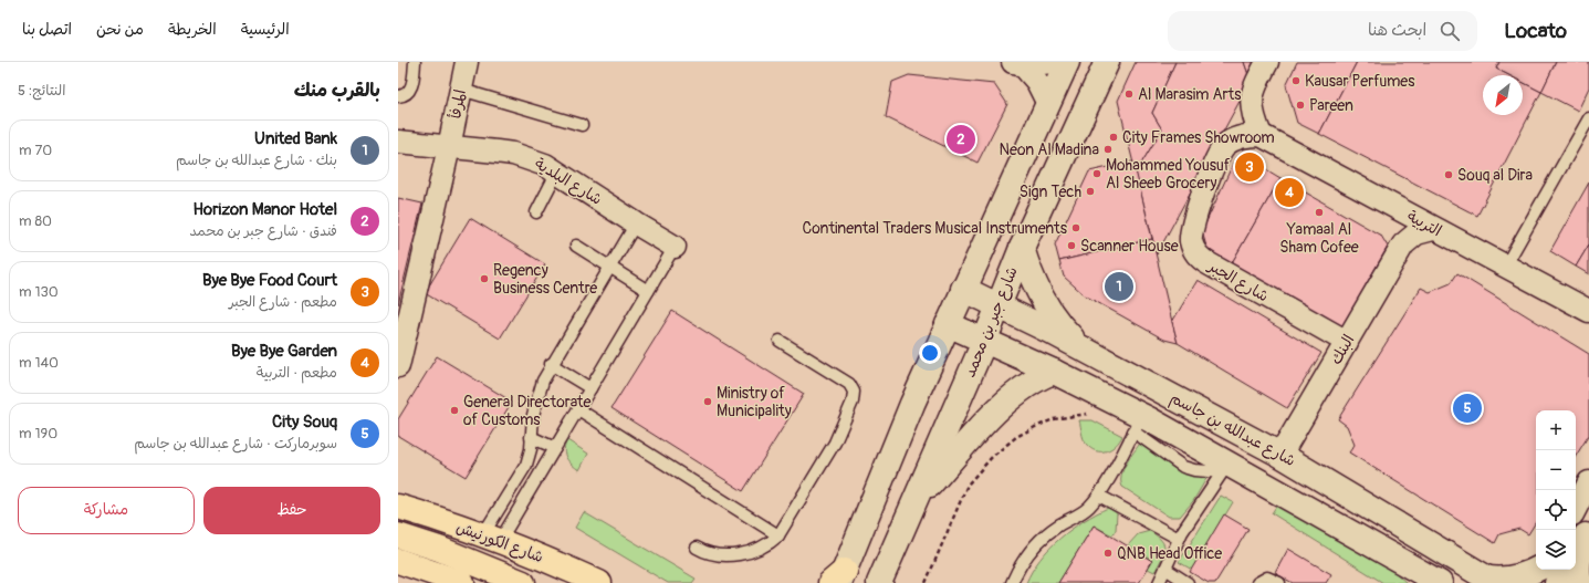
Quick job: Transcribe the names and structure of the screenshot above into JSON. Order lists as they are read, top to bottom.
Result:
{
  "streets": {
    "highway": ["شارع الكورنيش"],
    "street": [
      "المرفأ",
      "شارع البلدية",
      "التربية",
      "شارع الجبر",
      "شارع جبر بن محمد",
      "البنك",
      "شارع عبدالله بن جاسم"
    ]
  },
  "crossings": [
    ["المرفأ", "شارع البلدية"],
    ["التربية", "شارع الجبر"],
    ["التربية", "البنك"],
    ["شارع الجبر", "البنك"],
    ["شارع جبر بن محمد", "شارع عبدالله بن جاسم"],
    ["البنك", "شارع عبدالله بن جاسم"]
  ],
  "places": [
    "Kausar Perfumes",
    "Al Marasim Arts",
    "Pareen",
    "City Frames Showroom",
    "Neon Al Madina",
    "Mohammed Yousuf Al Sheeb Grocery",
    "Souq al Dira",
    "Sign Tech",
    "Yamaal Al Sham Cofee",
    "Continental Traders Musical Instruments",
    "Scanner House",
    "Regency Business Centre",
    "Ministry of Municipality",
    "General Directorate of Customs",
    "QNB Head Office"
  ],
  "north": "bottom left",
  "page": {
    "header": "Locato",
    "search": "ابحث هنا",
    "nav": [
      "الرئيسية",
      "الخريطة",
      "من نحن",
      "اتصل بنا"
    ],
    "heading": ["بالقرب منك", "النتائج: 5"],
    "list": [
      {
        "mark": "1",
        "name": "United Bank",
        "note": "بنك · شارع عبدالله بن جاسم",
        "value": "70 m"
      },
      {
        "mark": "2",
        "name": "Horizon Manor Hotel",
        "note": "فندق · شارع جبر بن محمد",
        "value": "80 m"
      },
      {
        "mark": "3",
        "name": "Bye Bye Food Court",
        "note": "مطعم · شارع الجبر",
        "value": "130 m"
      },
      {
        "mark": "4",
        "name": "Bye Bye Garden",
        "note": "مطعم · التربية",
        "value": "140 m"
      },
      {
        "mark": "5",
        "name": "City Souq",
        "note": "سوبرماركت · شارع عبدالله بن جاسم",
        "value": "190 m"
      }
    ],
    "pins": [
      "2",
      "3",
      "4",
      "1",
      "5"
    ],
    "map_buttons": ["+", "−"],
    "buttons": ["حفظ", "مشاركة"]
  }
}
